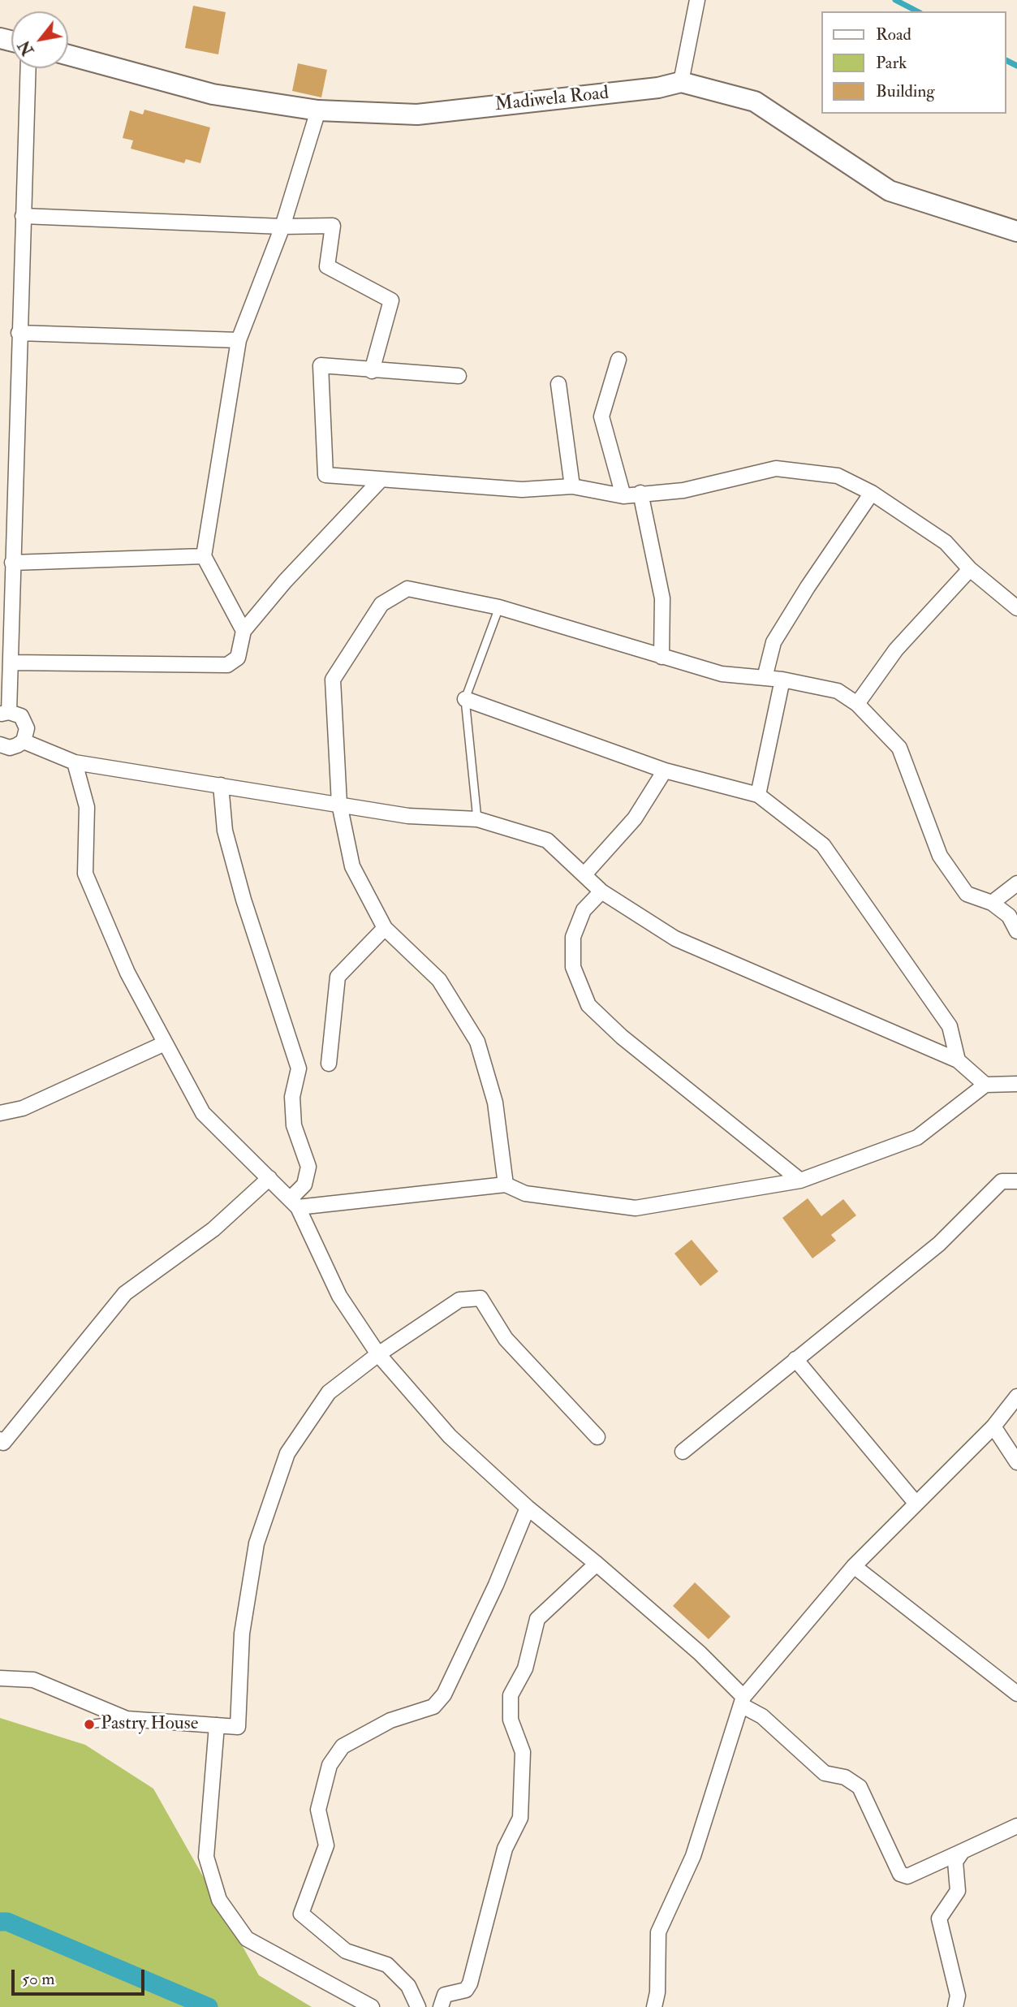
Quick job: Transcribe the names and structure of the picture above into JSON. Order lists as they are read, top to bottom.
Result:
{
  "streets": {
    "main road": ["Madiwela Road"]
  },
  "places": ["Pastry House"],
  "legend": ["Road", "Park", "Building"],
  "scale_bar": "50 m",
  "north": "bottom left"
}
